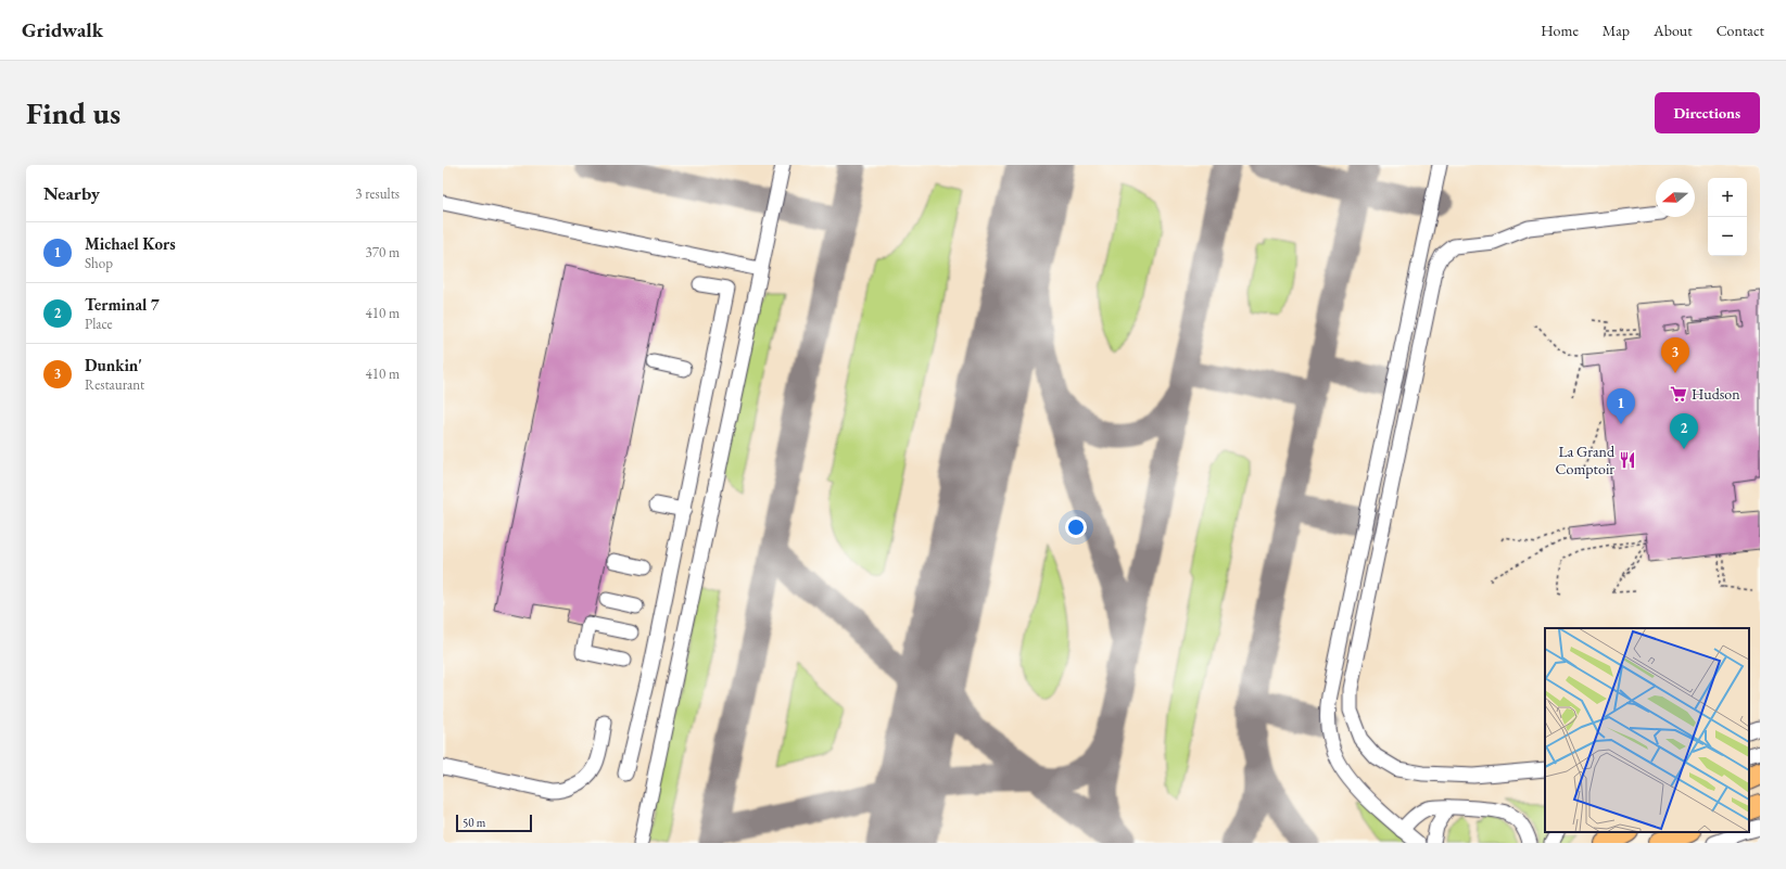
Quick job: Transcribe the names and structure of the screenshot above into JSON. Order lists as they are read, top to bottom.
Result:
{
  "places": {
    "supermarket": ["Hudson"],
    "restaurant": ["La Grand Comptoir"]
  },
  "scale_bar": "50 m",
  "north": "left",
  "page": {
    "header": "Gridwalk",
    "nav": [
      "Home",
      "Map",
      "About",
      "Contact"
    ],
    "buttons": "Directions",
    "title": "Find us",
    "heading": ["Nearby", "3 results"],
    "map_buttons": ["+", "−"],
    "list": [
      {
        "mark": "1",
        "name": "Michael Kors",
        "note": "Shop",
        "value": "370 m"
      },
      {
        "mark": "2",
        "name": "Terminal 7",
        "note": "Place",
        "value": "410 m"
      },
      {
        "mark": "3",
        "name": "Dunkin'",
        "note": "Restaurant",
        "value": "410 m"
      }
    ],
    "pins": ["3", "1", "2"],
    "scale": "50 m"
  }
}
